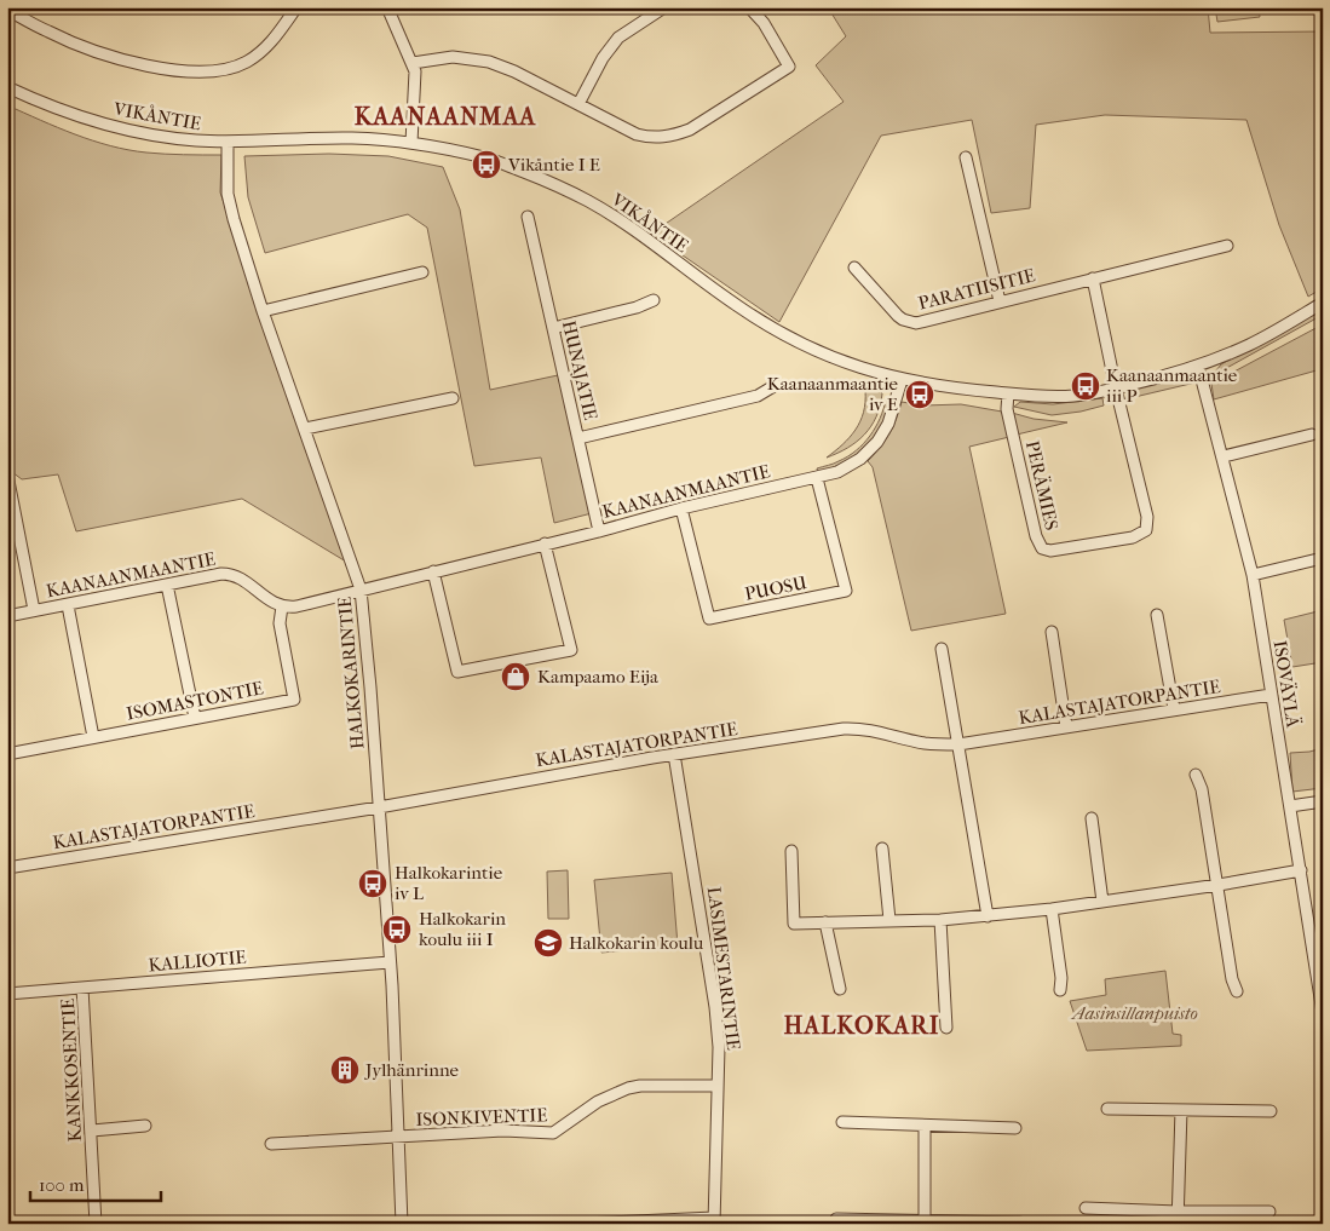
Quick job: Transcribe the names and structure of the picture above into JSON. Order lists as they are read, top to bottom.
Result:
{
  "streets": {
    "street": [
      "VIKÅNTIE",
      "PARATIISITIE",
      "HUNAJATIE",
      "PERÄMIES",
      "KAANAANMAANTIE",
      "PUOSU",
      "HALKOKARINTIE",
      "ISOVÄYLÄ",
      "ISOMASTONTIE",
      "KALASTAJATORPANTIE",
      "KALLIOTIE",
      "LASIMESTARINTIE",
      "KANKKOSENTIE",
      "ISONKIVENTIE"
    ]
  },
  "crossings": [
    ["VIKÅNTIE", "KAANAANMAANTIE"],
    ["VIKÅNTIE", "HALKOKARINTIE"],
    ["HUNAJATIE", "KAANAANMAANTIE"],
    ["KAANAANMAANTIE", "PUOSU"],
    ["KAANAANMAANTIE", "HALKOKARINTIE"],
    ["KAANAANMAANTIE", "ISOMASTONTIE"],
    ["HALKOKARINTIE", "KALASTAJATORPANTIE"],
    ["HALKOKARINTIE", "KALLIOTIE"],
    ["HALKOKARINTIE", "ISONKIVENTIE"],
    ["ISOVÄYLÄ", "KALASTAJATORPANTIE"],
    ["KALASTAJATORPANTIE", "LASIMESTARINTIE"],
    ["KALLIOTIE", "KANKKOSENTIE"],
    ["LASIMESTARINTIE", "ISONKIVENTIE"]
  ],
  "districts": ["KAANAANMAA", "HALKOKARI"],
  "parks": ["Aasinsillanpuisto"],
  "places": {
    "bus stop": [
      "Vikåntie I E",
      "Kaanaanmaantie iii P",
      "Kaanaanmaantie iv E",
      "Halkokarintie iv L",
      "Halkokarin koulu iii I"
    ],
    "shop": ["Kampaamo Eija"],
    "school or university": ["Halkokarin koulu"],
    "building": ["Jylhänrinne"]
  },
  "scale_bar": "100 m"
}
